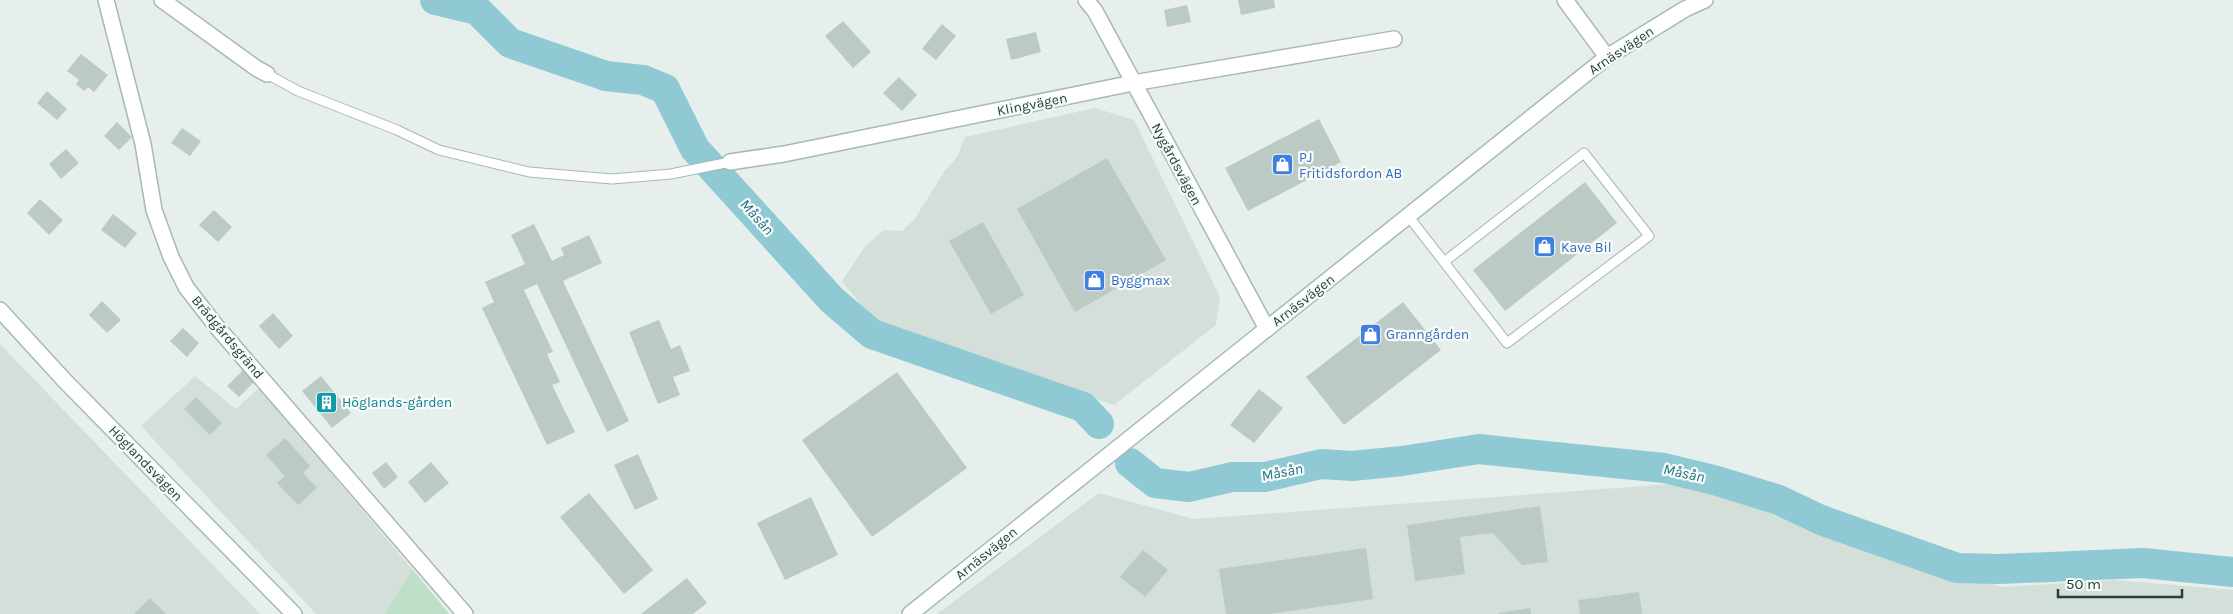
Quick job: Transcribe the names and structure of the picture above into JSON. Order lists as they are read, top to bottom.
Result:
{
  "streets": {
    "street": [
      "Arnäsvägen",
      "Klingvägen",
      "Nygårdsvägen",
      "Brädgårdsgränd",
      "Höglandsvägen"
    ]
  },
  "crossings": [
    ["Arnäsvägen", "Nygårdsvägen"],
    ["Klingvägen", "Nygårdsvägen"]
  ],
  "water": ["Måsån"],
  "places": {
    "shop": [
      "PJ Fritidsfordon AB",
      "Kave Bil",
      "Byggmax",
      "Granngården"
    ],
    "building": ["Höglands-gården"]
  },
  "scale_bar": "50 m"
}
